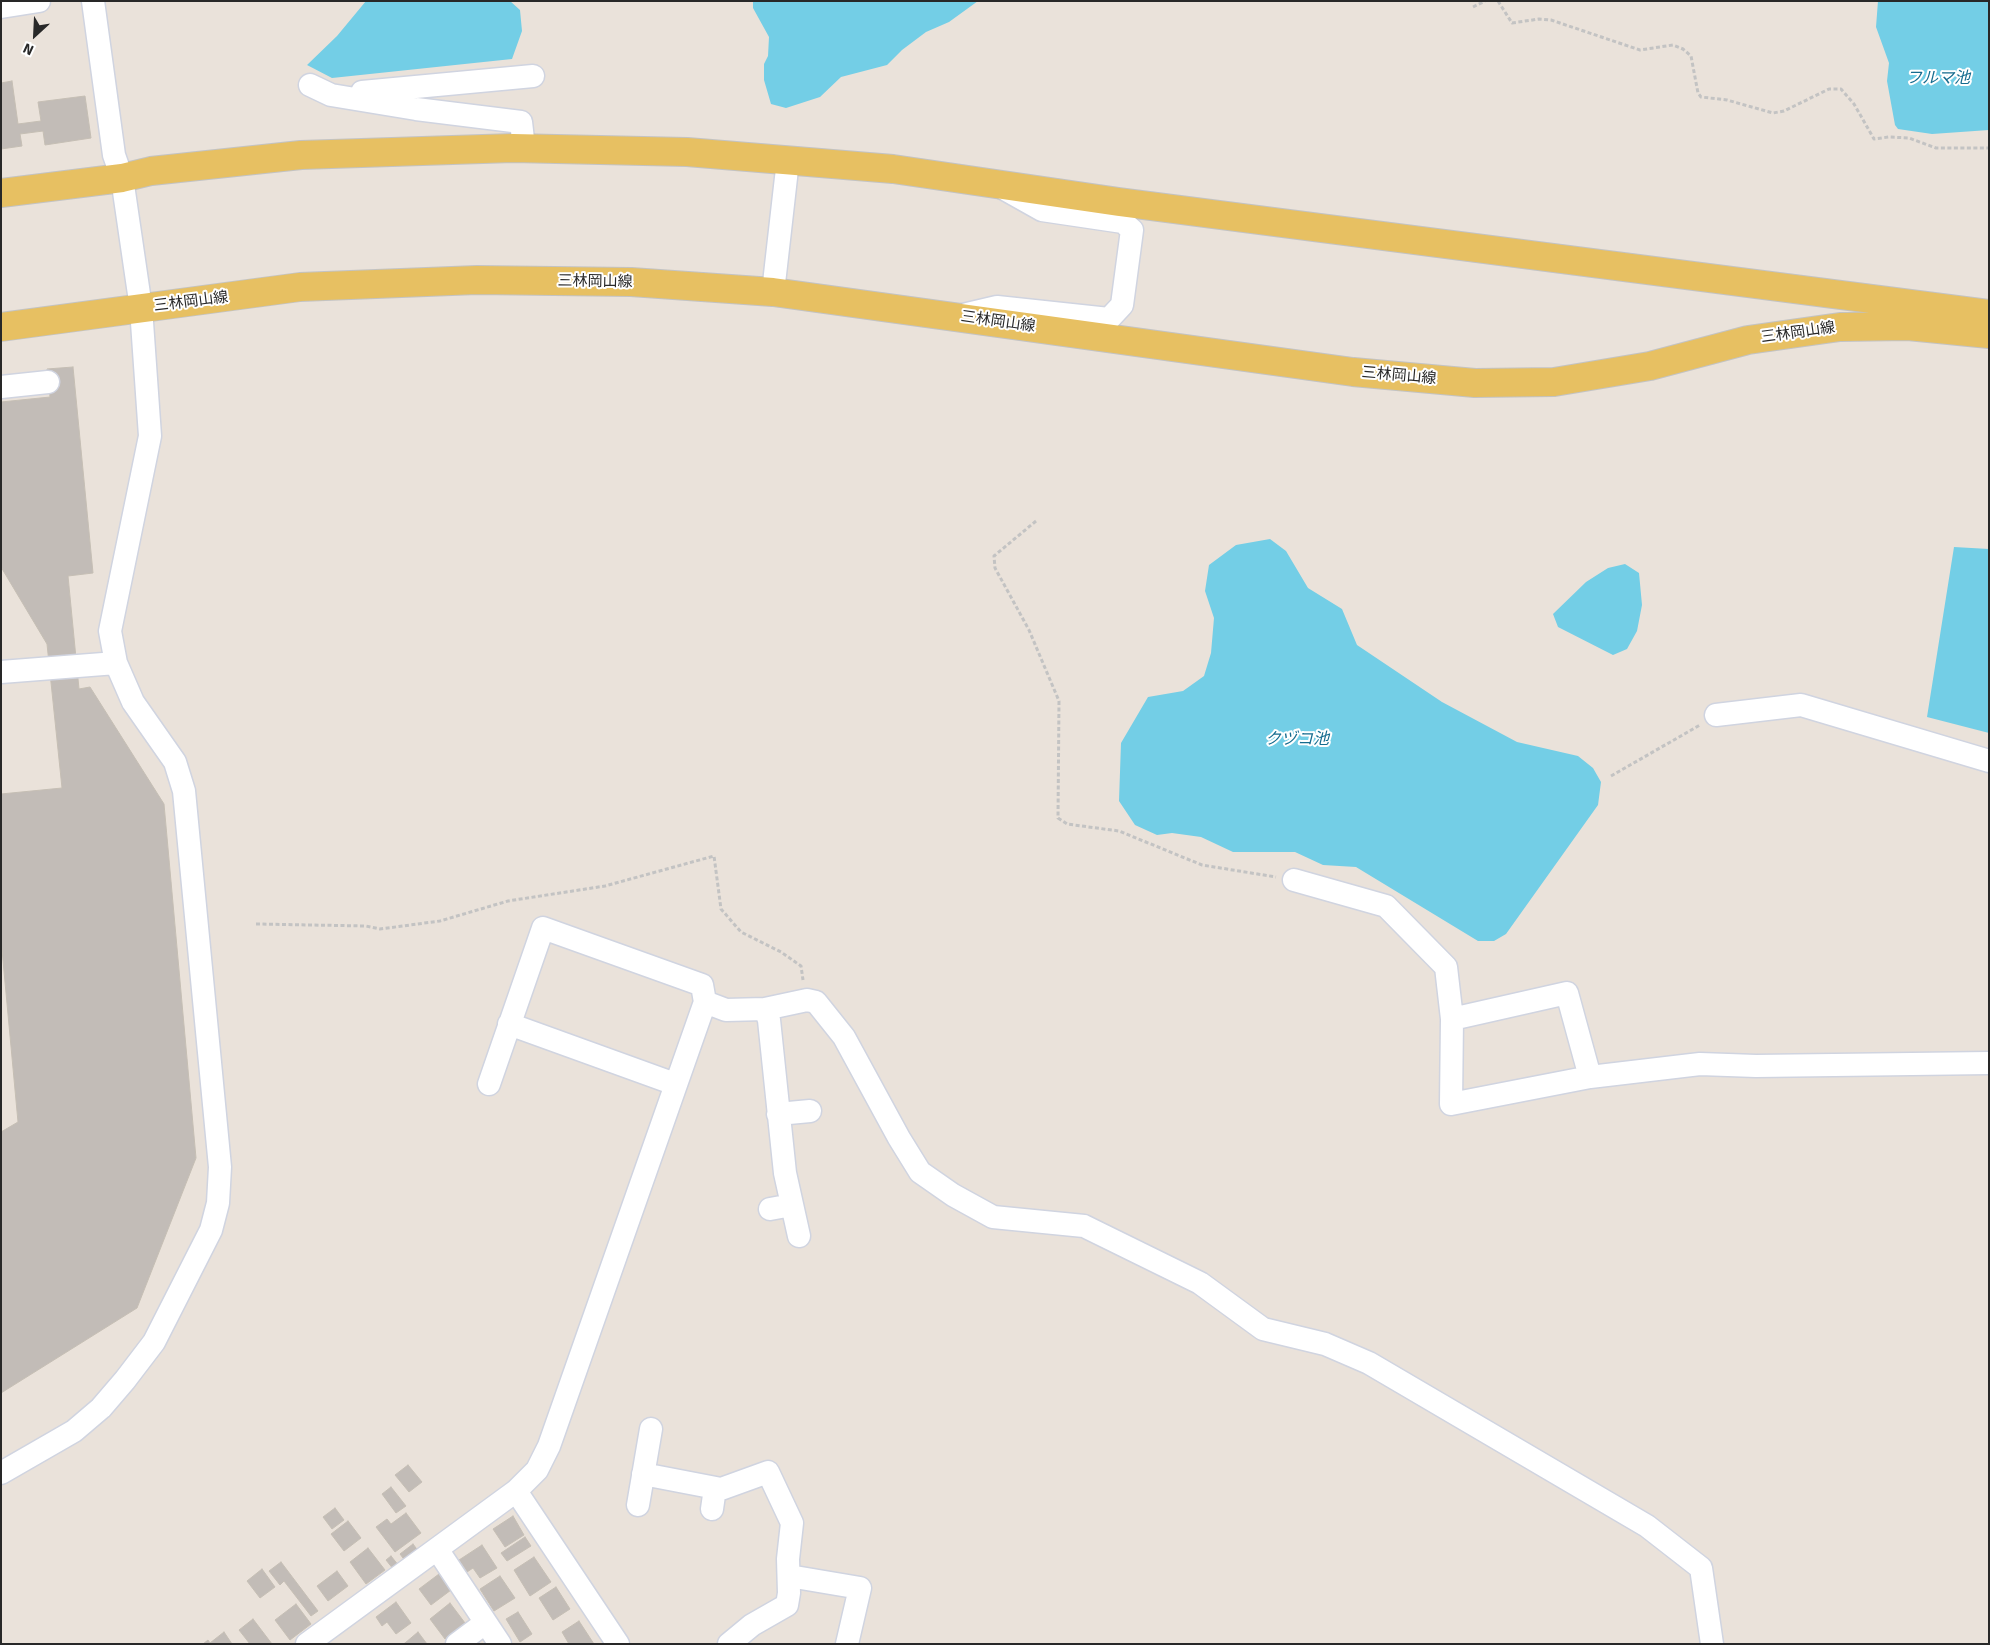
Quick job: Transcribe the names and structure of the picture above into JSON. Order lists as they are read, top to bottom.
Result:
{
  "streets": {
    "main road": ["三林岡山線"]
  },
  "water": ["フルマ池", "クヅコ池"],
  "north": "bottom left"
}
